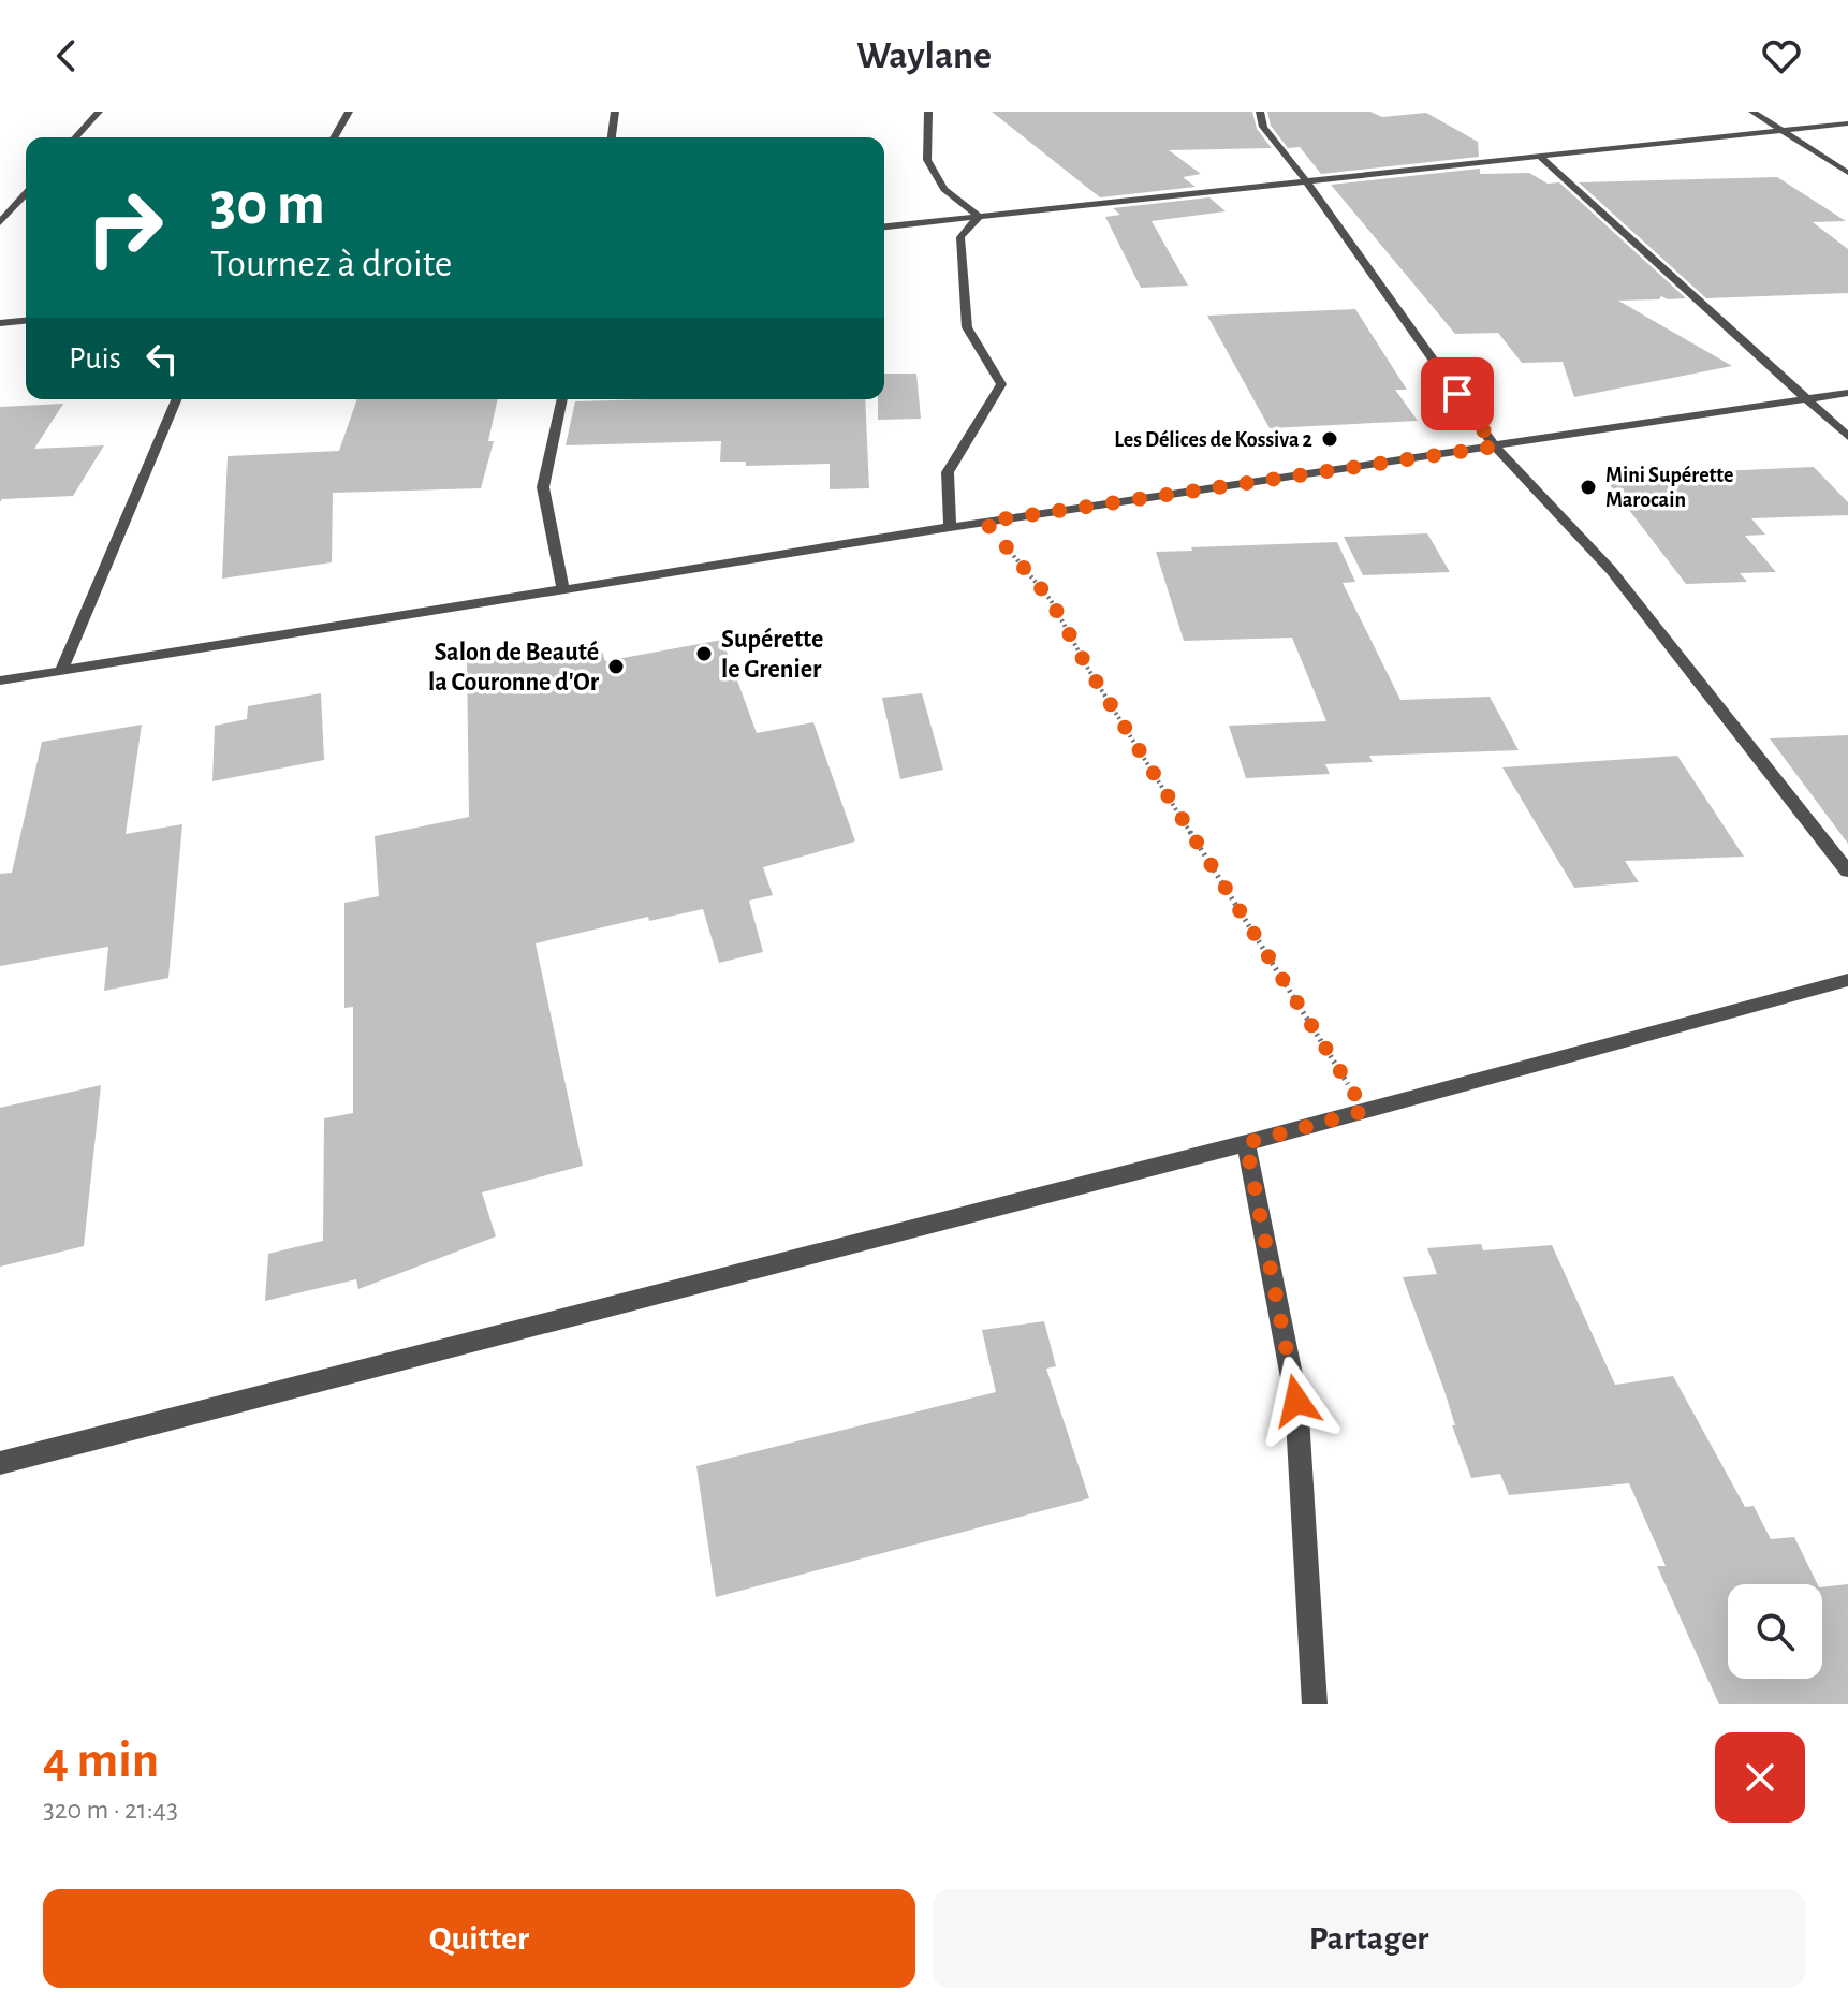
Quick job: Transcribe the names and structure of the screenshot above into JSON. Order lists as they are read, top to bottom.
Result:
{
  "places": [
    "Les Délices de Kossiva 2",
    "Mini Supérette Marocain",
    "Supérette le Grenier",
    "Salon de Beauté la Couronne d'Or"
  ],
  "page": {
    "header": "Waylane",
    "turn": ["30 m", "Tournez à droite"],
    "then": "Puis",
    "heading": ["4 min", "320 m · 21:43"],
    "buttons": ["Quitter", "Partager"]
  }
}
